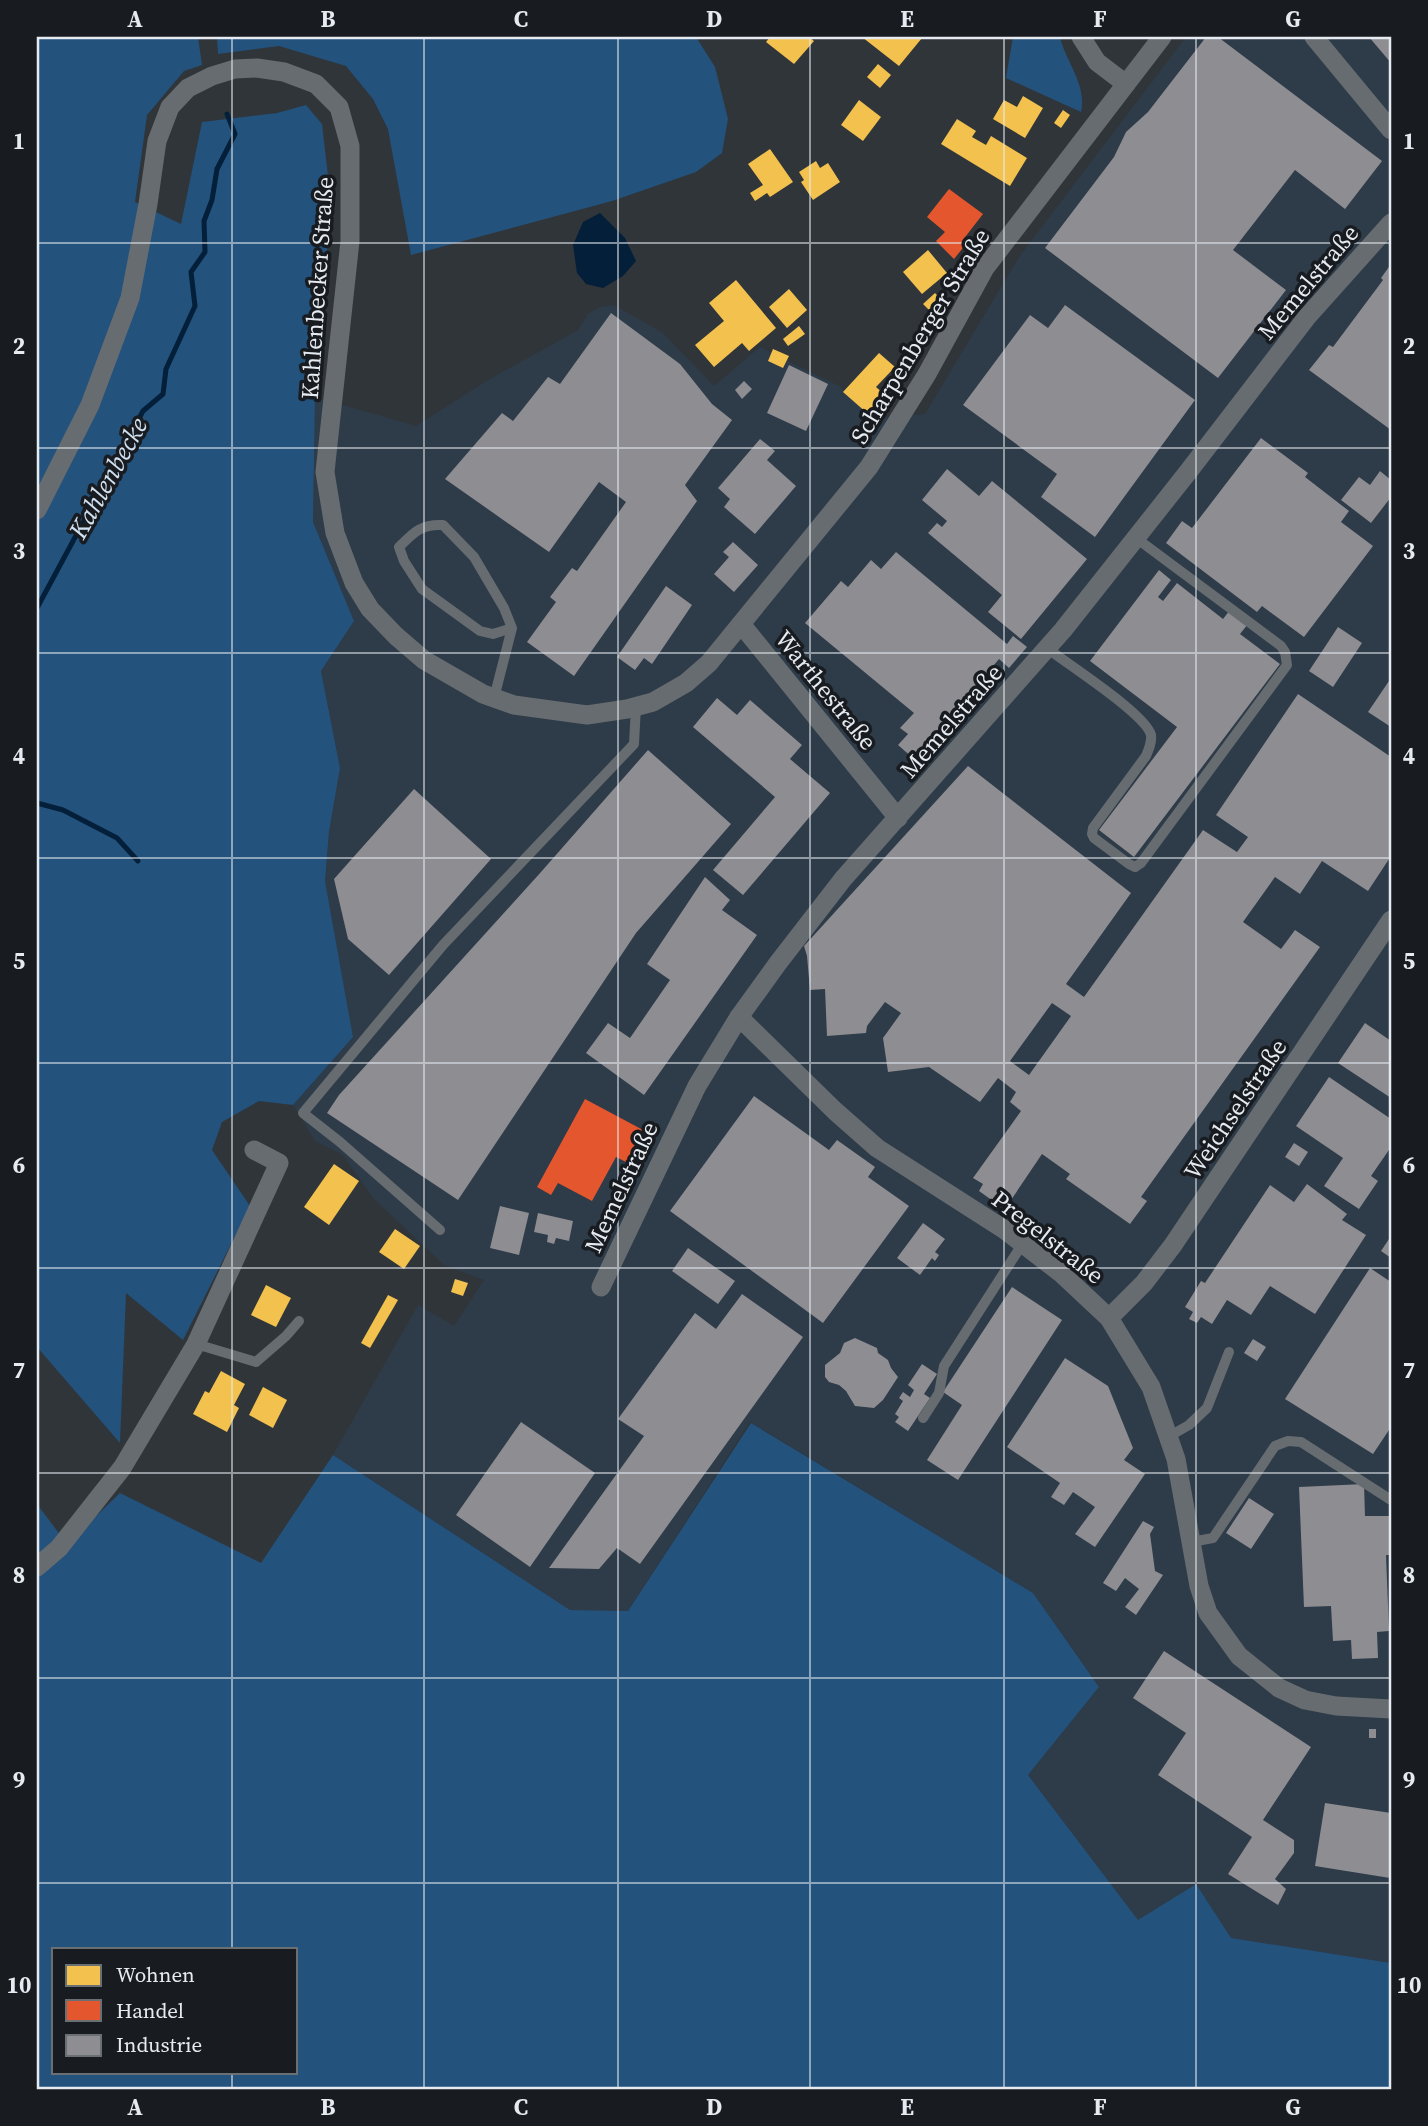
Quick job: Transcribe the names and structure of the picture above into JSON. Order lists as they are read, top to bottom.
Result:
{
  "streets": {
    "street": [
      "Memelstraße",
      "Kahlenbecker Straße",
      "Scharpenberger Straße",
      "Warthestraße",
      "Weichselstraße",
      "Pregelstraße"
    ]
  },
  "crossings": [
    ["Memelstraße", "Warthestraße"],
    ["Memelstraße", "Pregelstraße"],
    ["Kahlenbecker Straße", "Scharpenberger Straße"],
    ["Kahlenbecker Straße", "Warthestraße"],
    ["Scharpenberger Straße", "Warthestraße"],
    ["Weichselstraße", "Pregelstraße"]
  ],
  "water": ["Kahlenbecke"],
  "legend": ["Wohnen", "Handel", "Industrie"],
  "grid": {
    "columns": [
      "A",
      "B",
      "C",
      "D",
      "E",
      "F",
      "G"
    ],
    "rows": [
      "1",
      "2",
      "3",
      "4",
      "5",
      "6",
      "7",
      "8",
      "9",
      "10"
    ]
  }
}
